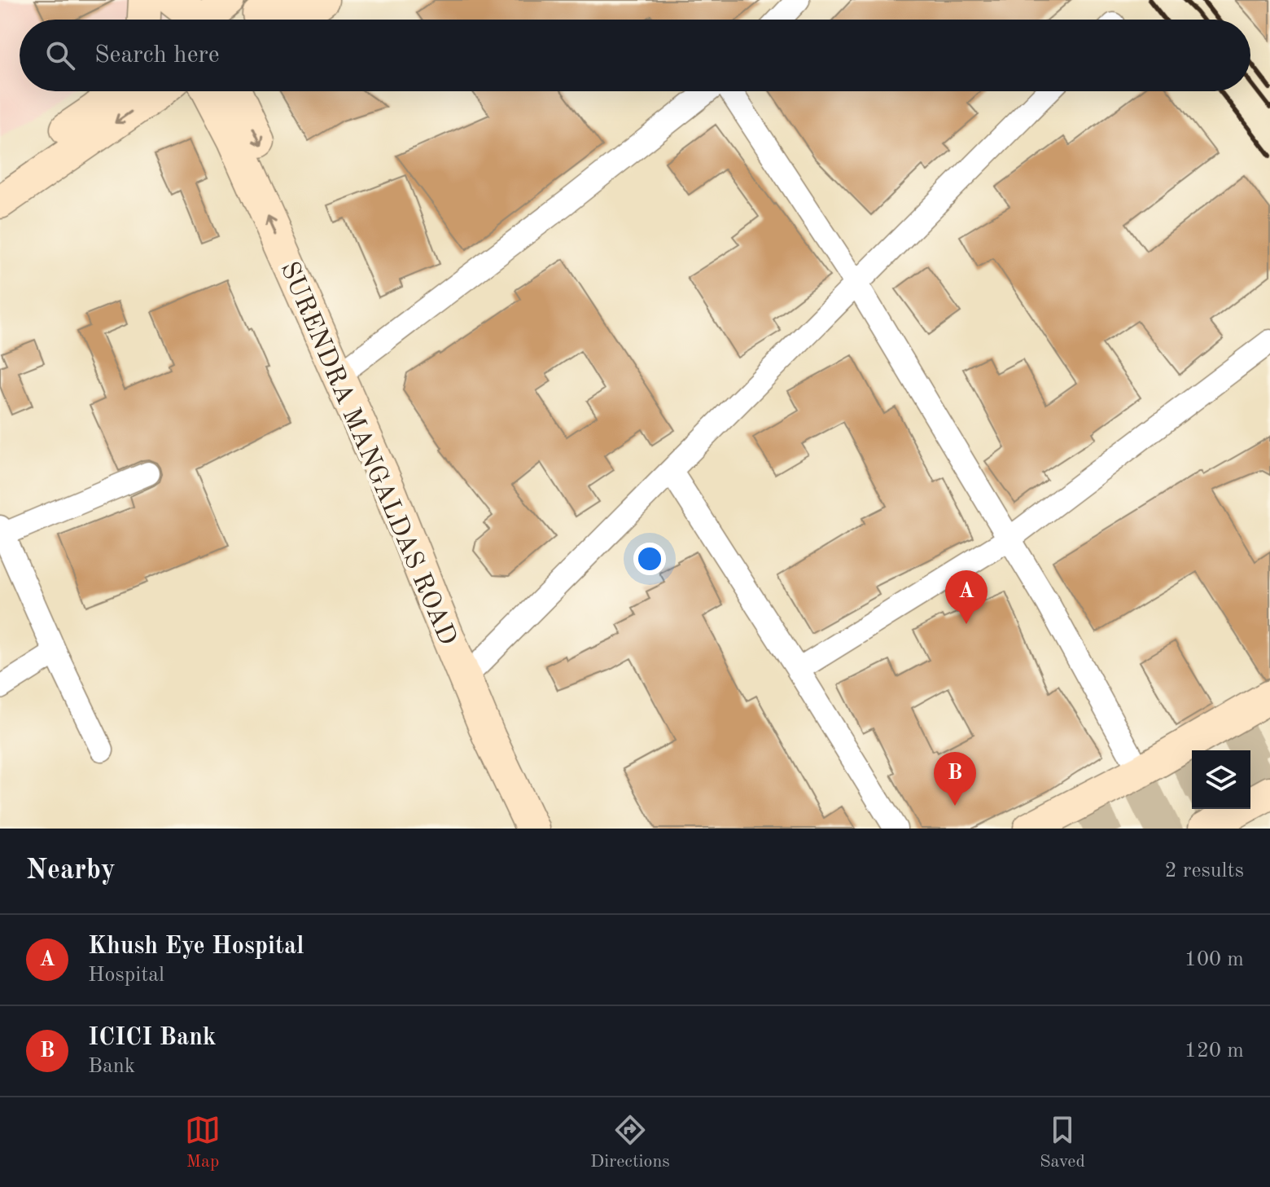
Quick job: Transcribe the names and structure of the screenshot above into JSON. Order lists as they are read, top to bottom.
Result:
{
  "streets": {
    "main road": ["SURENDRA MANGALDAS ROAD"]
  },
  "page": {
    "search": "Search here",
    "pins": ["A", "B"],
    "heading": ["Nearby", "2 results"],
    "list": [
      {
        "mark": "A",
        "name": "Khush Eye Hospital",
        "note": "Hospital",
        "value": "100 m"
      },
      {
        "mark": "B",
        "name": "ICICI Bank",
        "note": "Bank",
        "value": "120 m"
      }
    ],
    "nav": ["Map", "Directions", "Saved"]
  }
}
